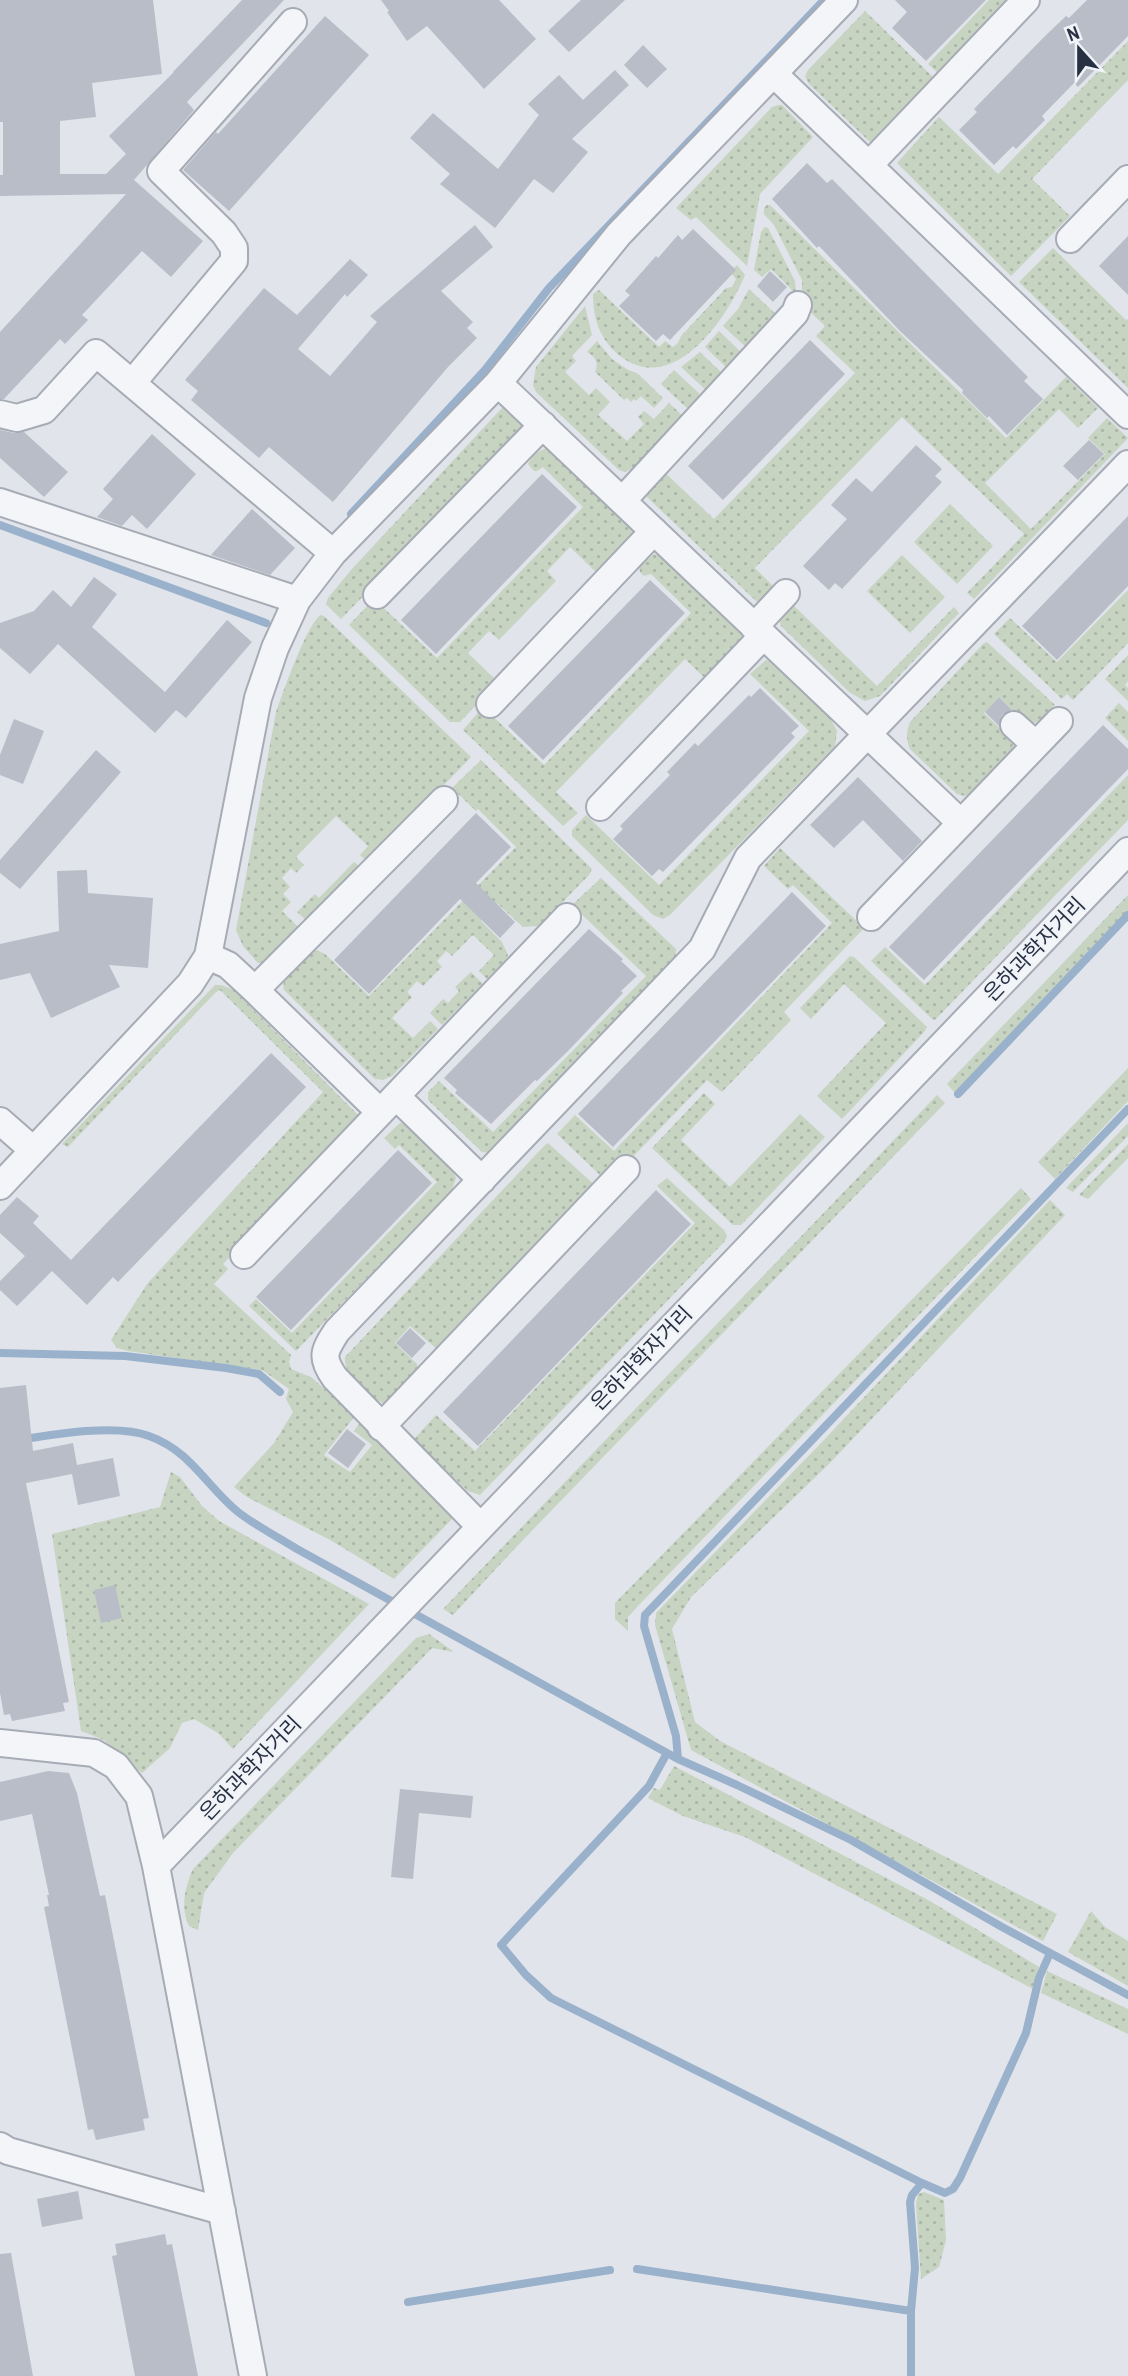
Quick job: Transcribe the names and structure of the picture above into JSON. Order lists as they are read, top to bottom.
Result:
{
  "streets": {
    "street": ["은하과학자거리"]
  },
  "north": "top"
}
